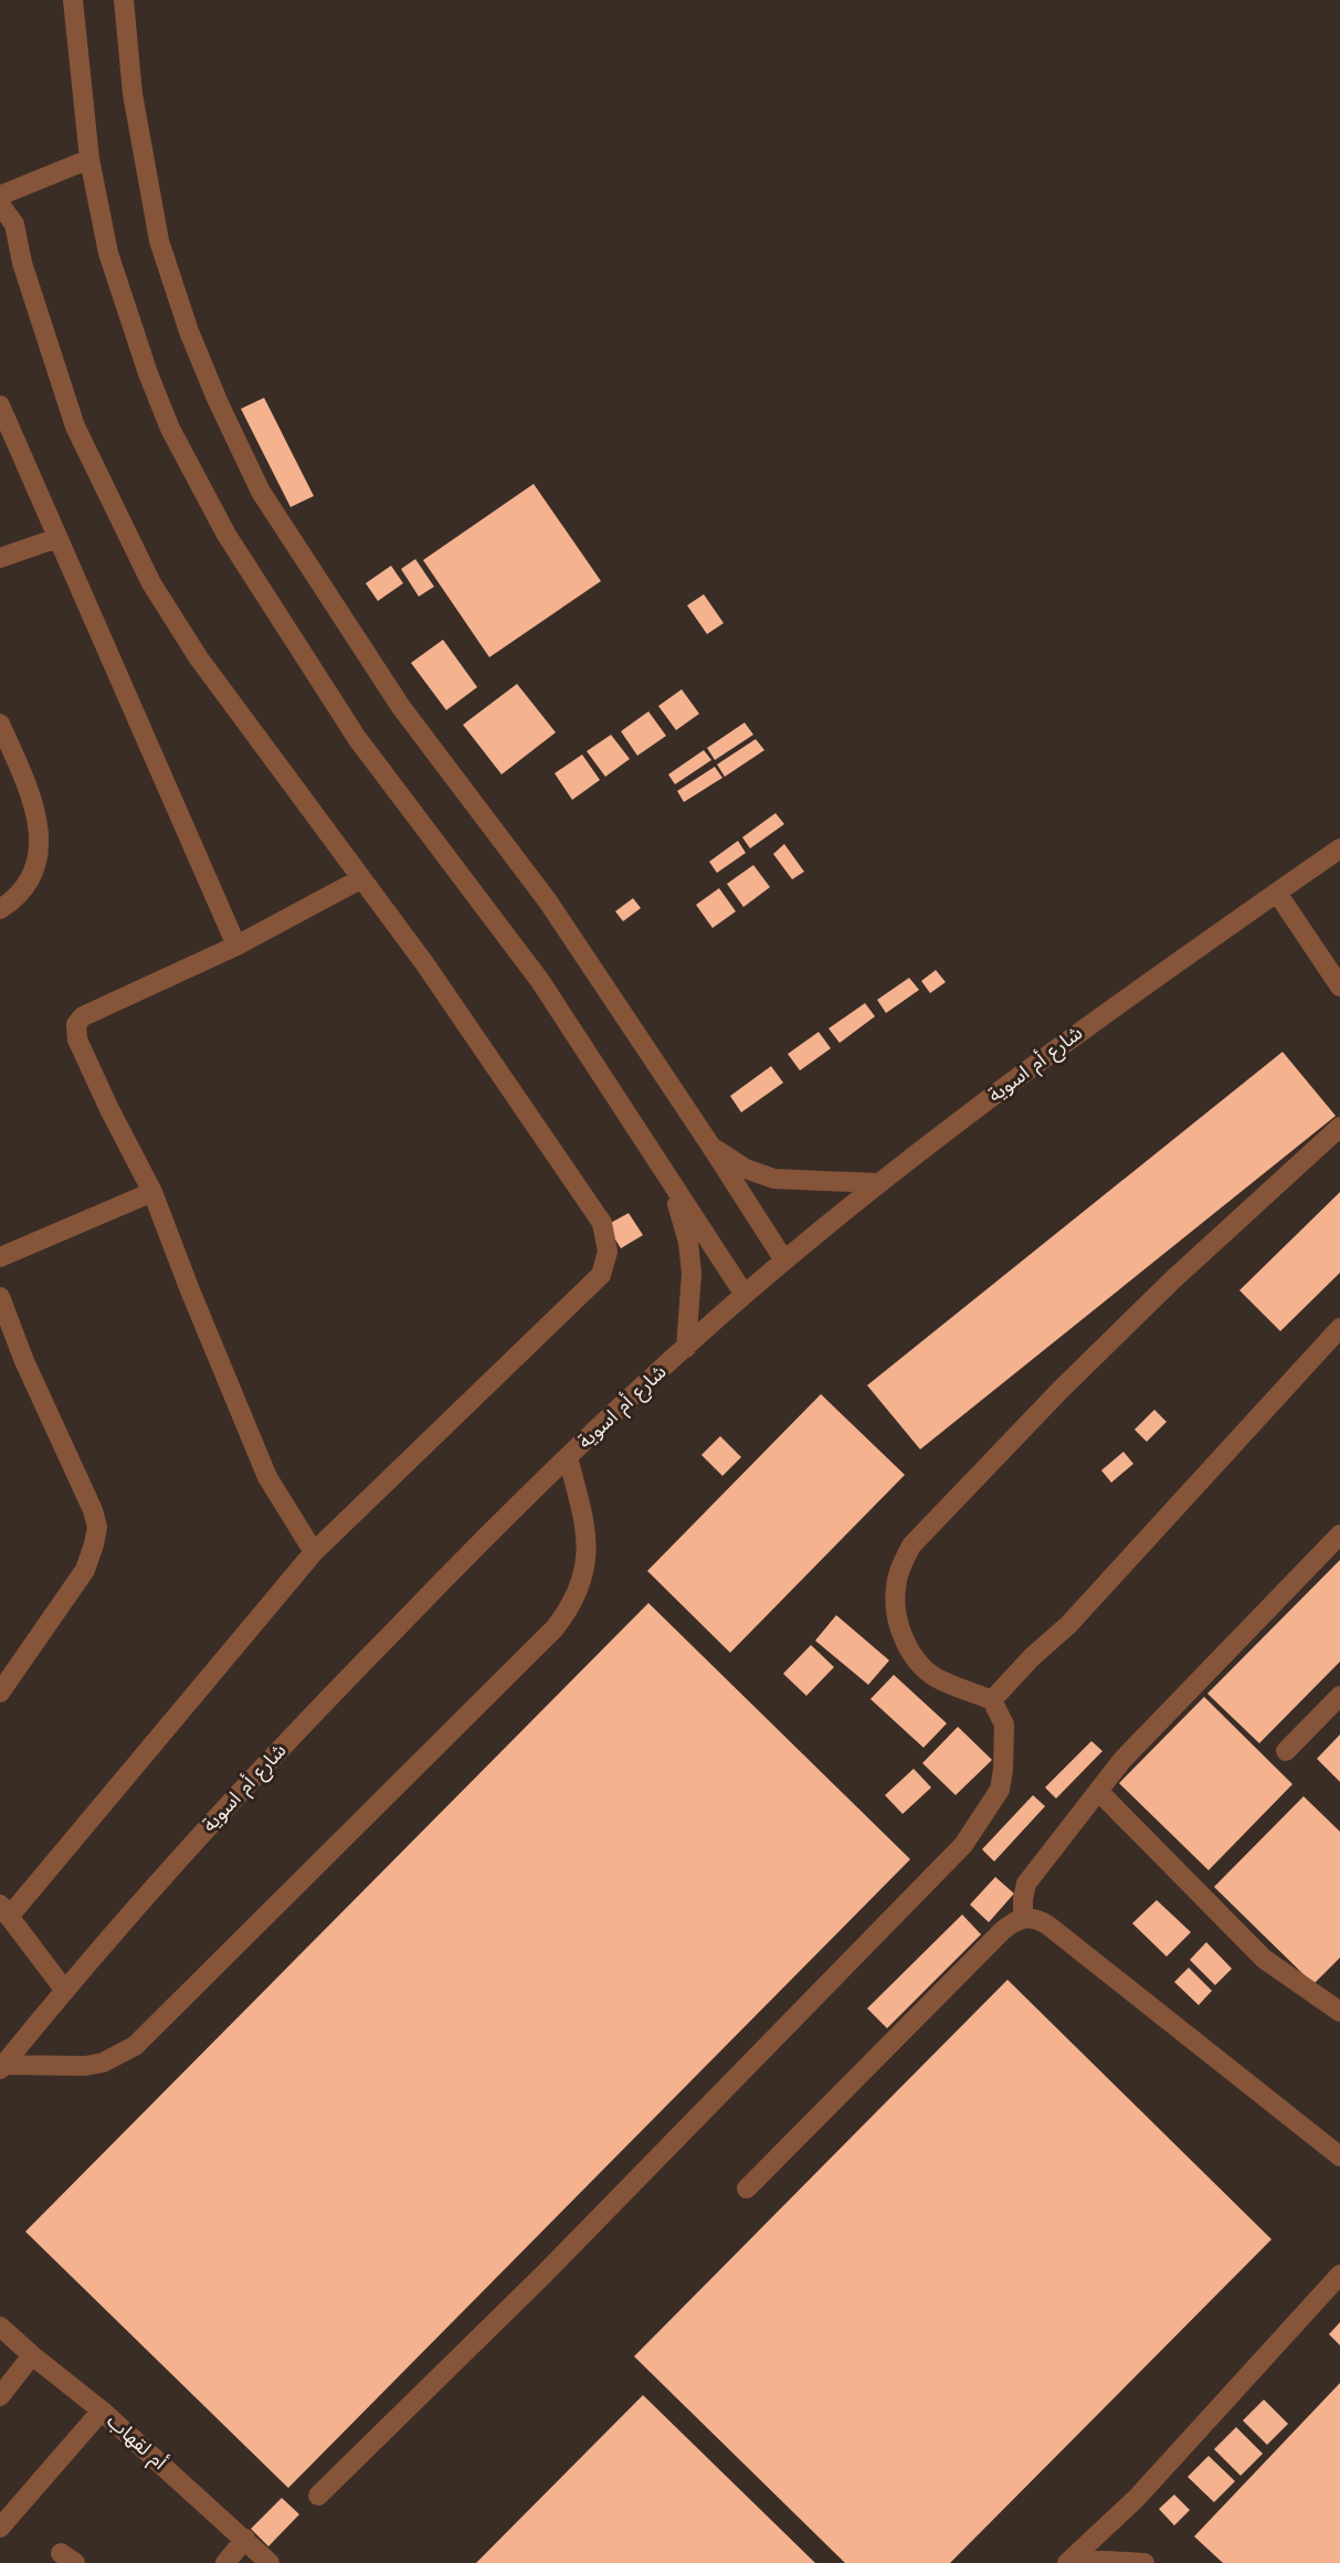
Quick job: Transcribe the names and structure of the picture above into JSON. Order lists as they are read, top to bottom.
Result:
{
  "streets": {
    "street": ["شارع أم اسوية", "أم لقهاب"]
  }
}
